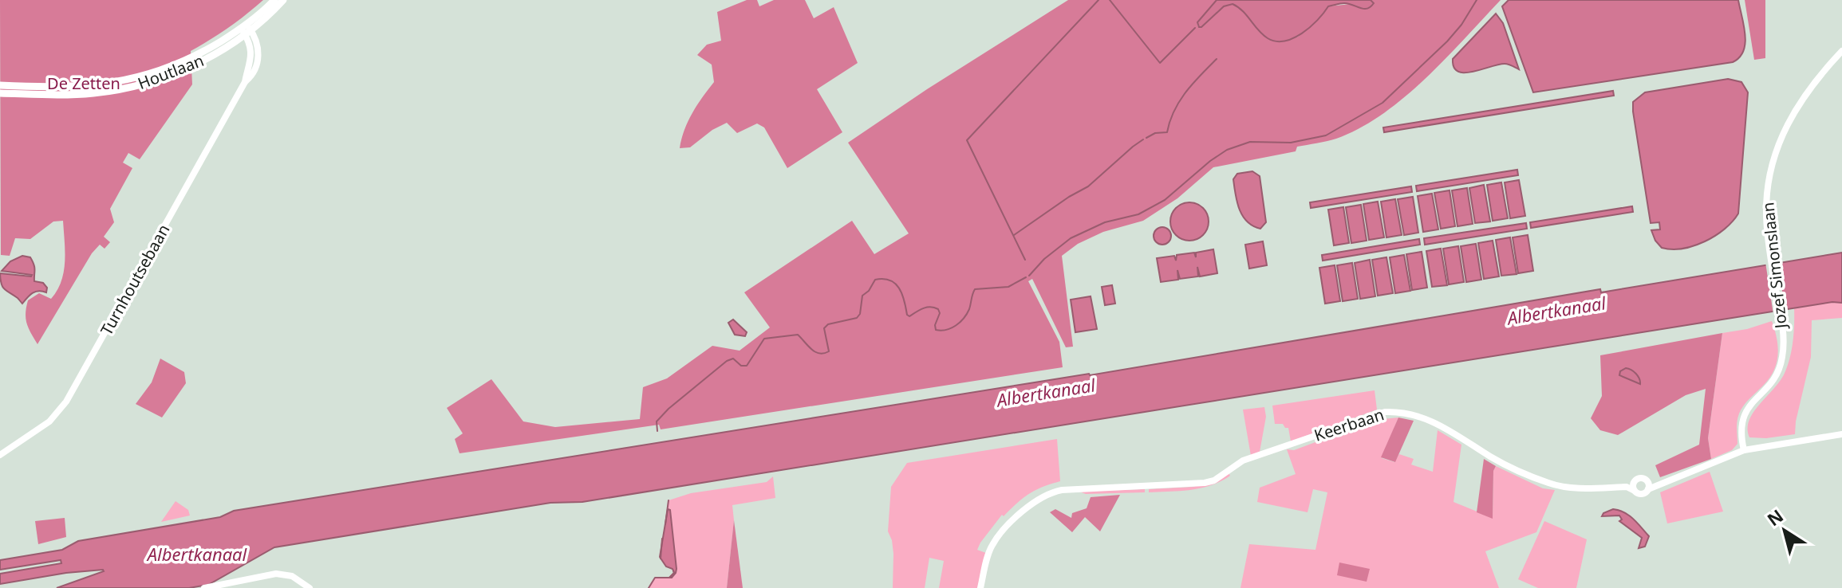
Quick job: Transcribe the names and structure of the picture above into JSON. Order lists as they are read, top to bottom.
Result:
{
  "streets": {
    "main road": ["Houtlaan"],
    "street": ["Jozef Simonslaan", "Turnhoutsebaan", "Keerbaan"]
  },
  "crossings": [
    ["Houtlaan", "Turnhoutsebaan"]
  ],
  "water": ["Albertkanaal"],
  "parks": ["De Zetten"],
  "north": "top left"
}
